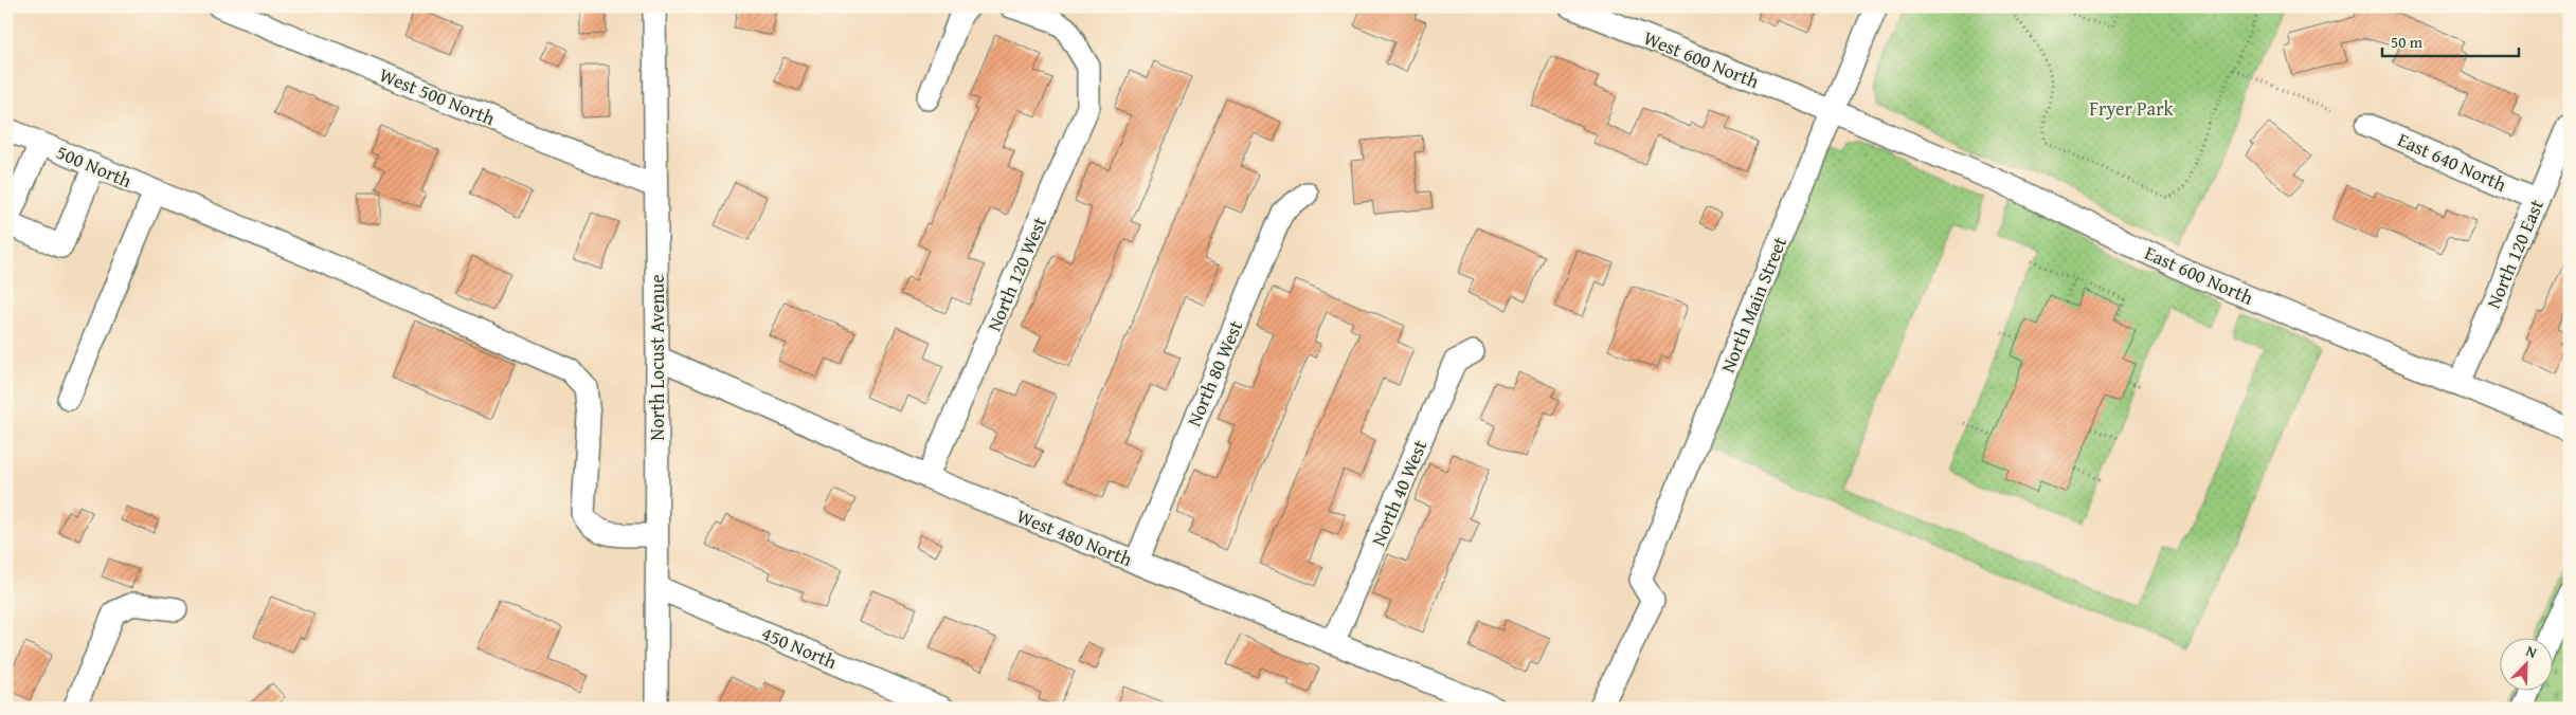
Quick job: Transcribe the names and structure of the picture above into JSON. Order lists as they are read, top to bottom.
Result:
{
  "streets": {
    "street": [
      "West 600 North",
      "West 500 North",
      "East 640 North",
      "500 North",
      "North 120 East",
      "North 120 West",
      "East 600 North",
      "North Main Street",
      "North Locust Avenue",
      "North 80 West",
      "North 40 West",
      "West 480 North",
      "450 North"
    ]
  },
  "crossings": [
    ["West 600 North", "East 600 North"],
    ["West 600 North", "North Main Street"],
    ["West 500 North", "North Locust Avenue"],
    ["East 640 North", "North 120 East"],
    ["500 North", "North Locust Avenue"],
    ["North 120 East", "East 600 North"],
    ["North 120 West", "West 480 North"],
    ["East 600 North", "North Main Street"],
    ["North Locust Avenue", "West 480 North"],
    ["North Locust Avenue", "450 North"],
    ["North 80 West", "West 480 North"],
    ["North 40 West", "West 480 North"]
  ],
  "parks": ["Fryer Park"],
  "scale_bar": "50 m",
  "north": "top right"
}
